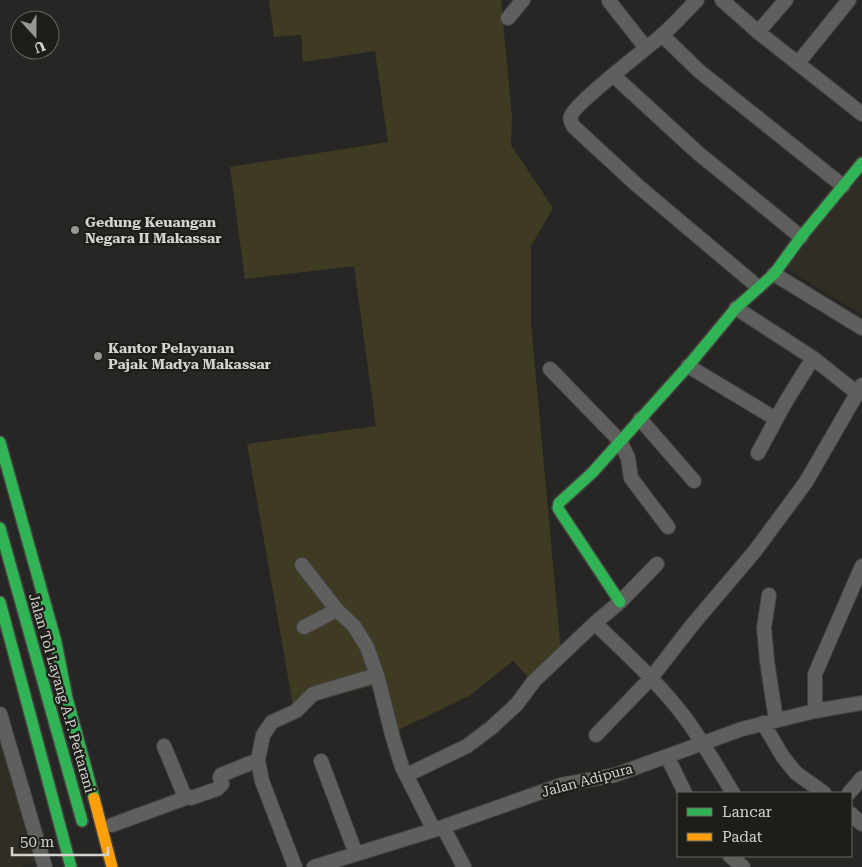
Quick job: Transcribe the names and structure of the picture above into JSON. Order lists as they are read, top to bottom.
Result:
{
  "streets": {
    "main road": ["Jalan Tol Layang A.P. Pettarani"],
    "street": ["Jalan Adipura"]
  },
  "places": ["Gedung Keuangan Negara II Makassar", "Kantor Pelayanan Pajak Madya Makassar"],
  "legend": ["Lancar", "Padat"],
  "scale_bar": "50 m",
  "north": "bottom"
}
